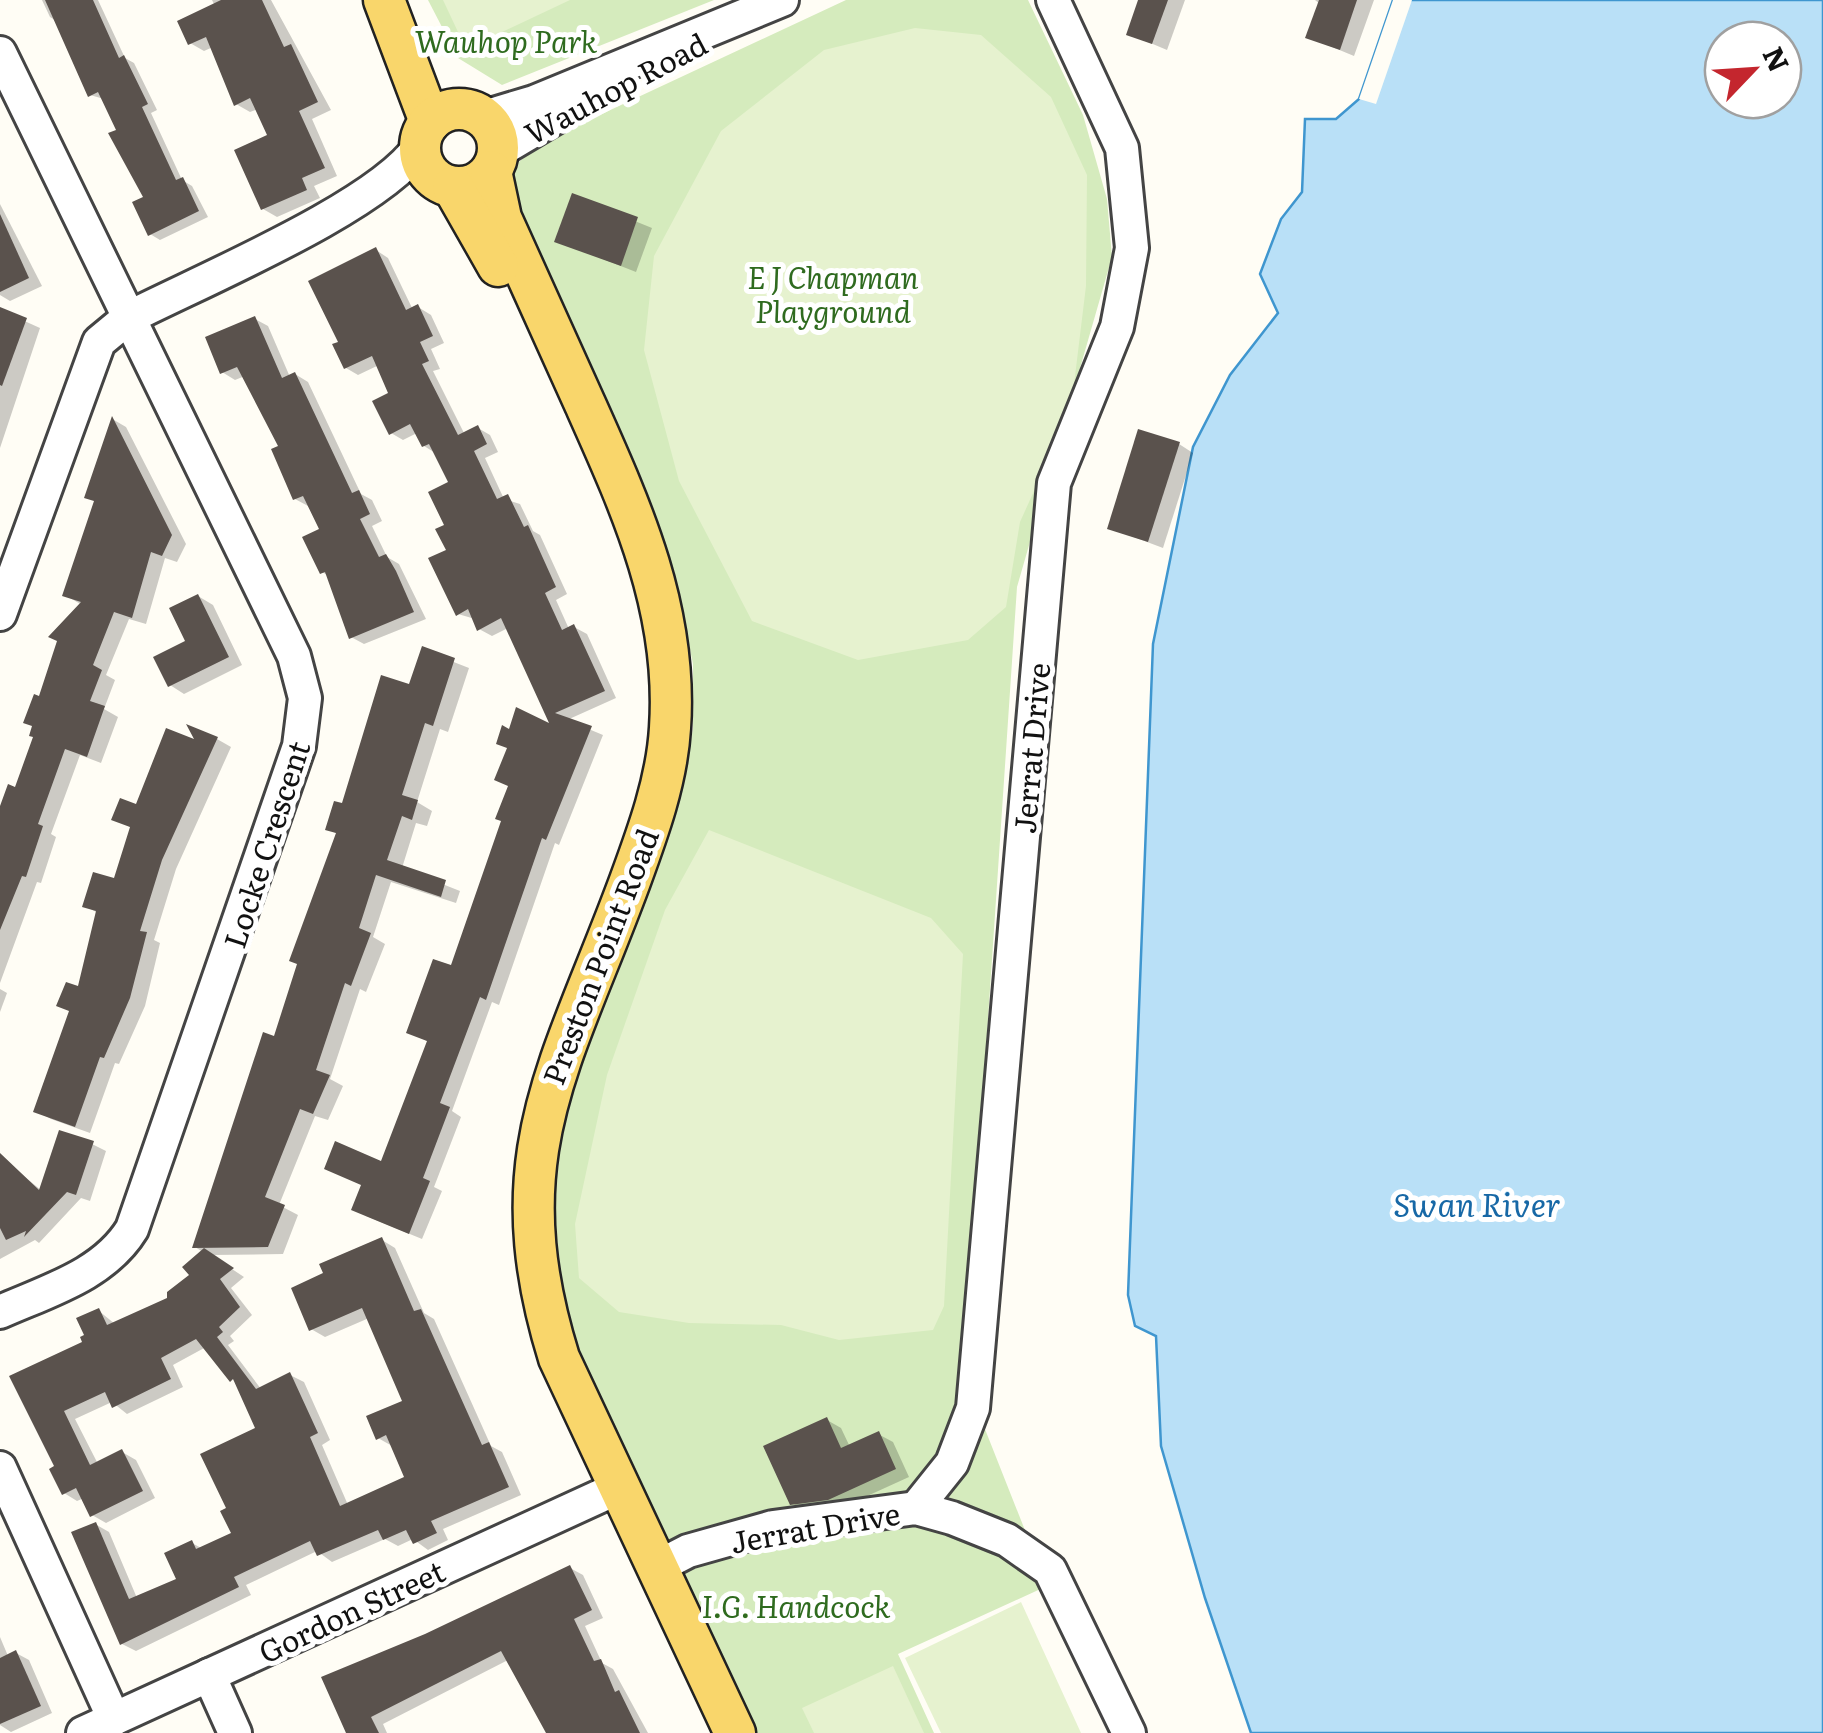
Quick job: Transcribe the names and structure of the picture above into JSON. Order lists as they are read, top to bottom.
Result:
{
  "streets": {
    "main road": ["Preston Point Road"],
    "street": [
      "Wauhop Road",
      "Jerrat Drive",
      "Locke Crescent",
      "Gordon Street"
    ]
  },
  "crossings": [
    ["Wauhop Road", "Locke Crescent"],
    ["Wauhop Road", "Preston Point Road"],
    ["Jerrat Drive", "Preston Point Road"],
    ["Preston Point Road", "Gordon Street"]
  ],
  "water": ["Swan River"],
  "parks": ["Wauhop Park", "E J Chapman Playground", "I.G. Handcock"],
  "north": "top right"
}
